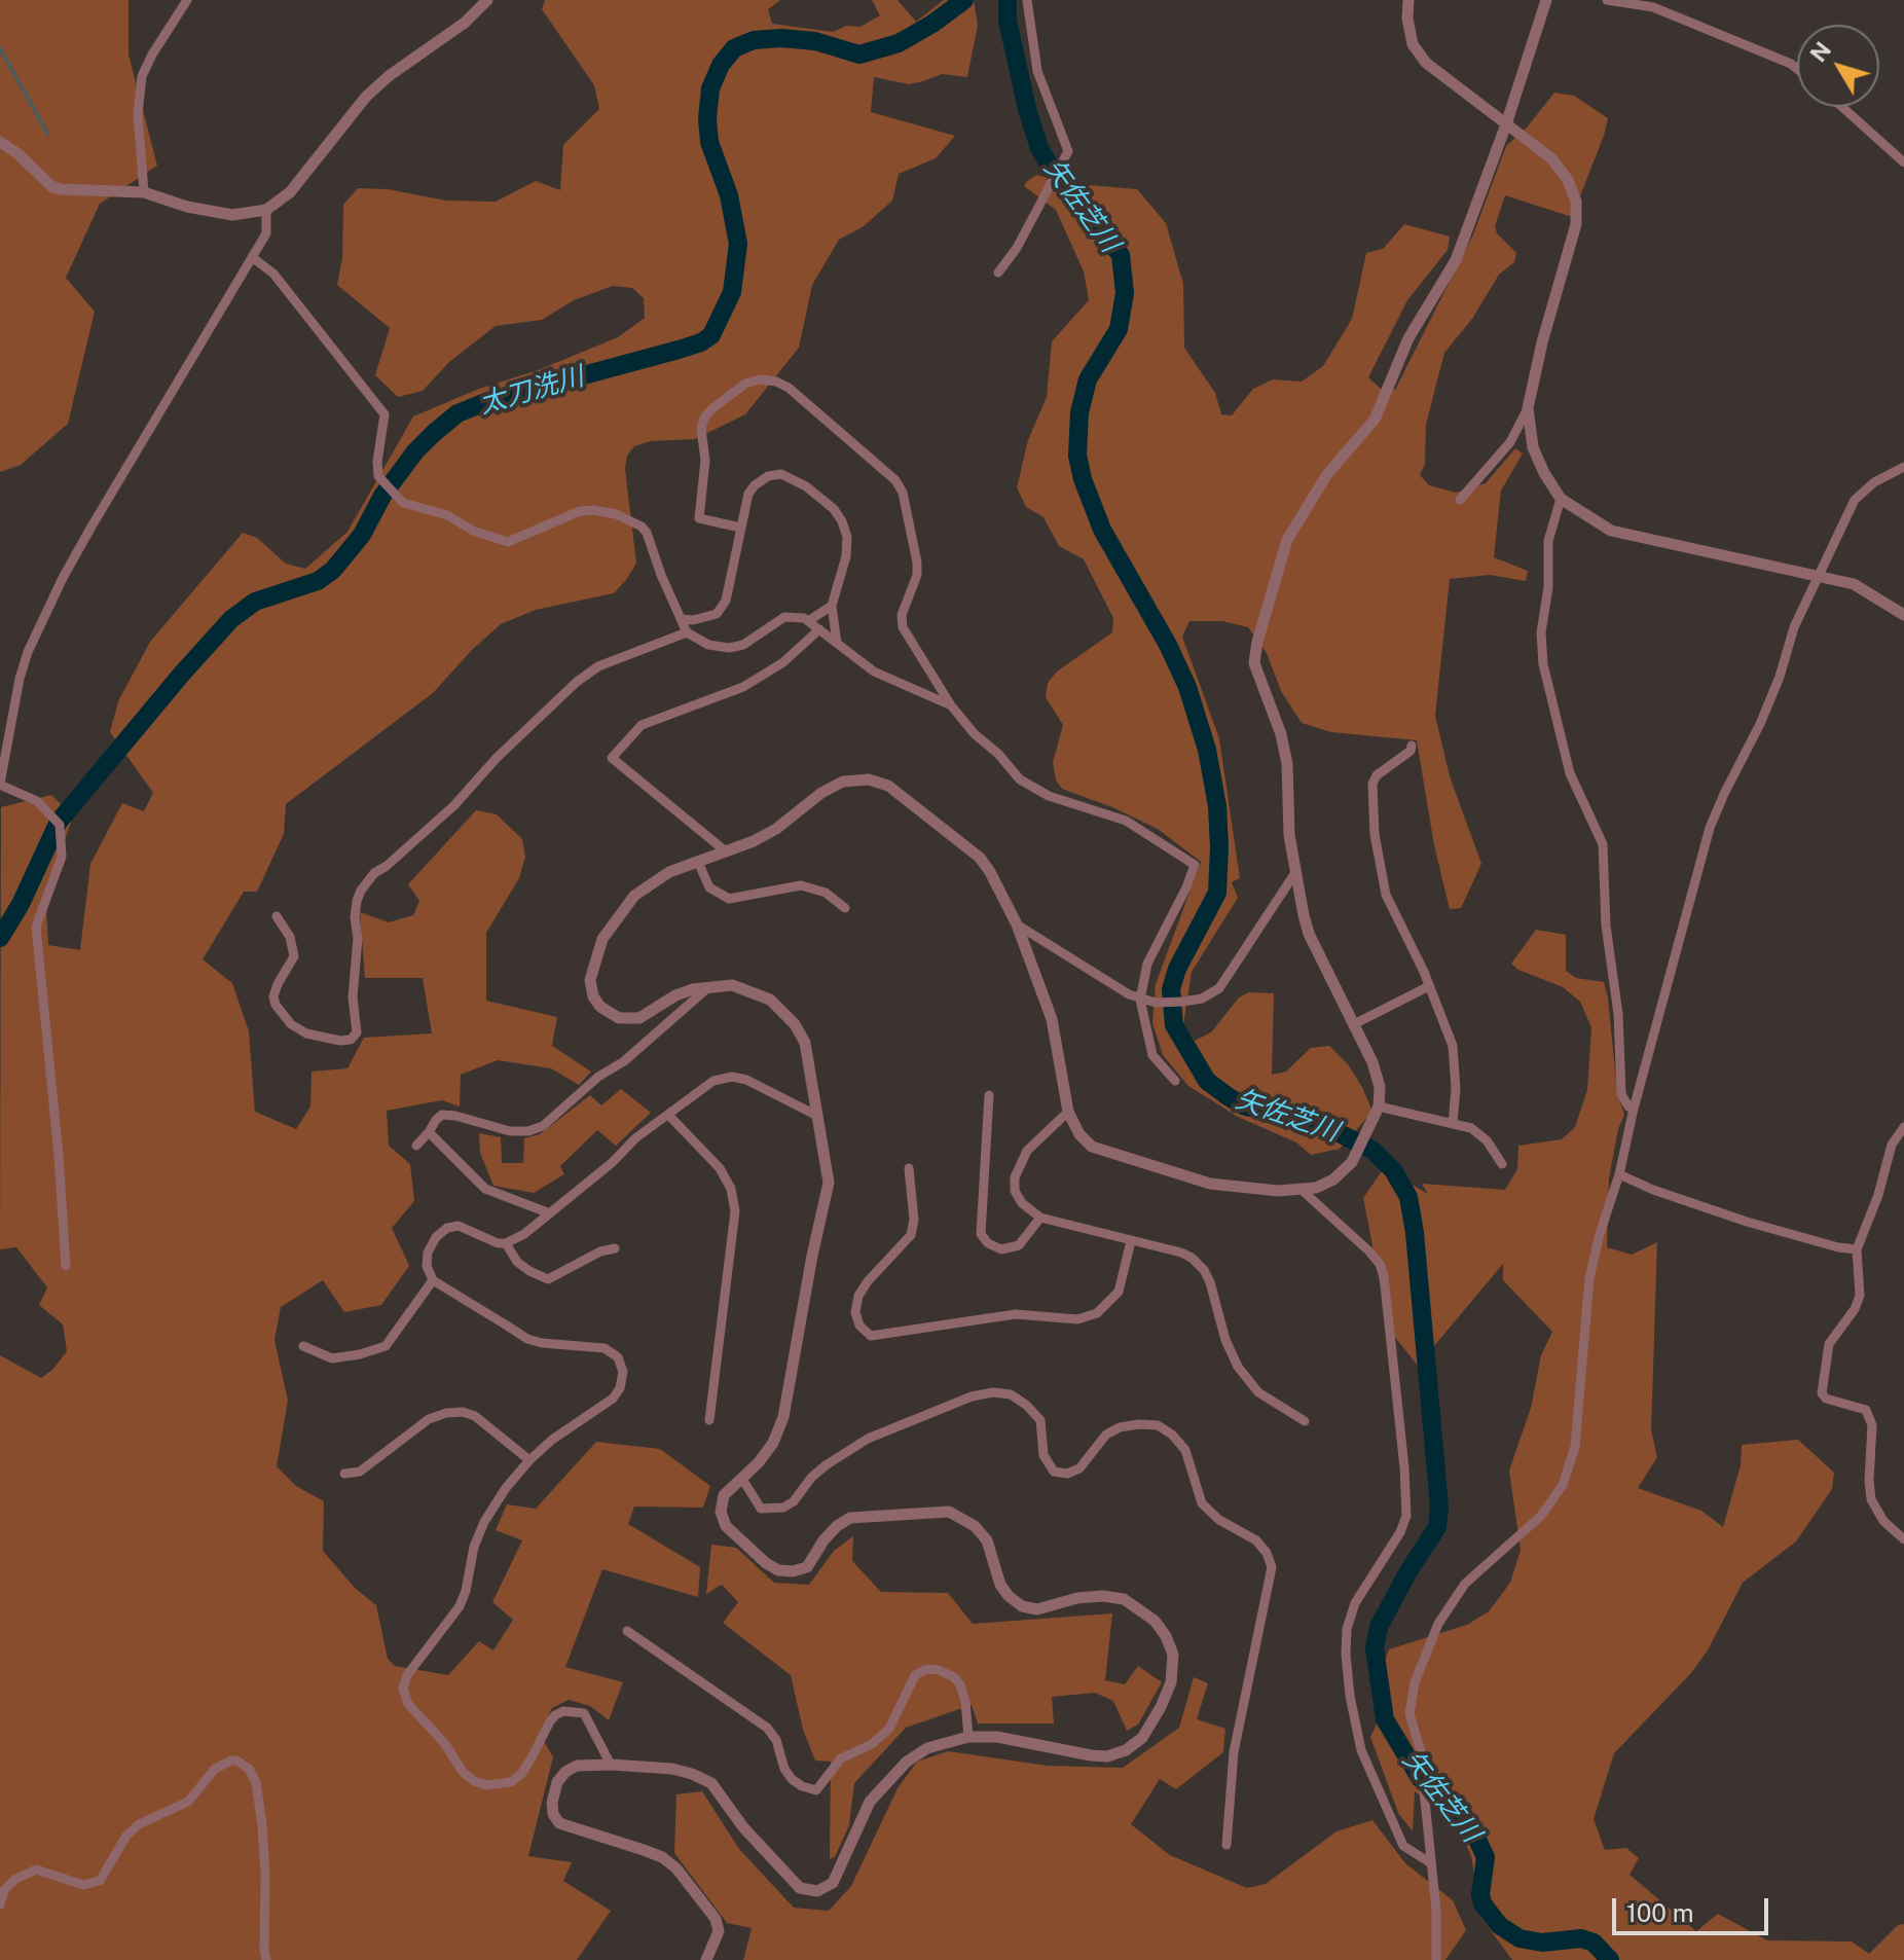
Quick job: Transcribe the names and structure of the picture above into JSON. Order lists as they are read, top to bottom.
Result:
{
  "water": ["矢佐芝川", "太刀洗川"],
  "scale_bar": "100 m",
  "north": "top left"
}
